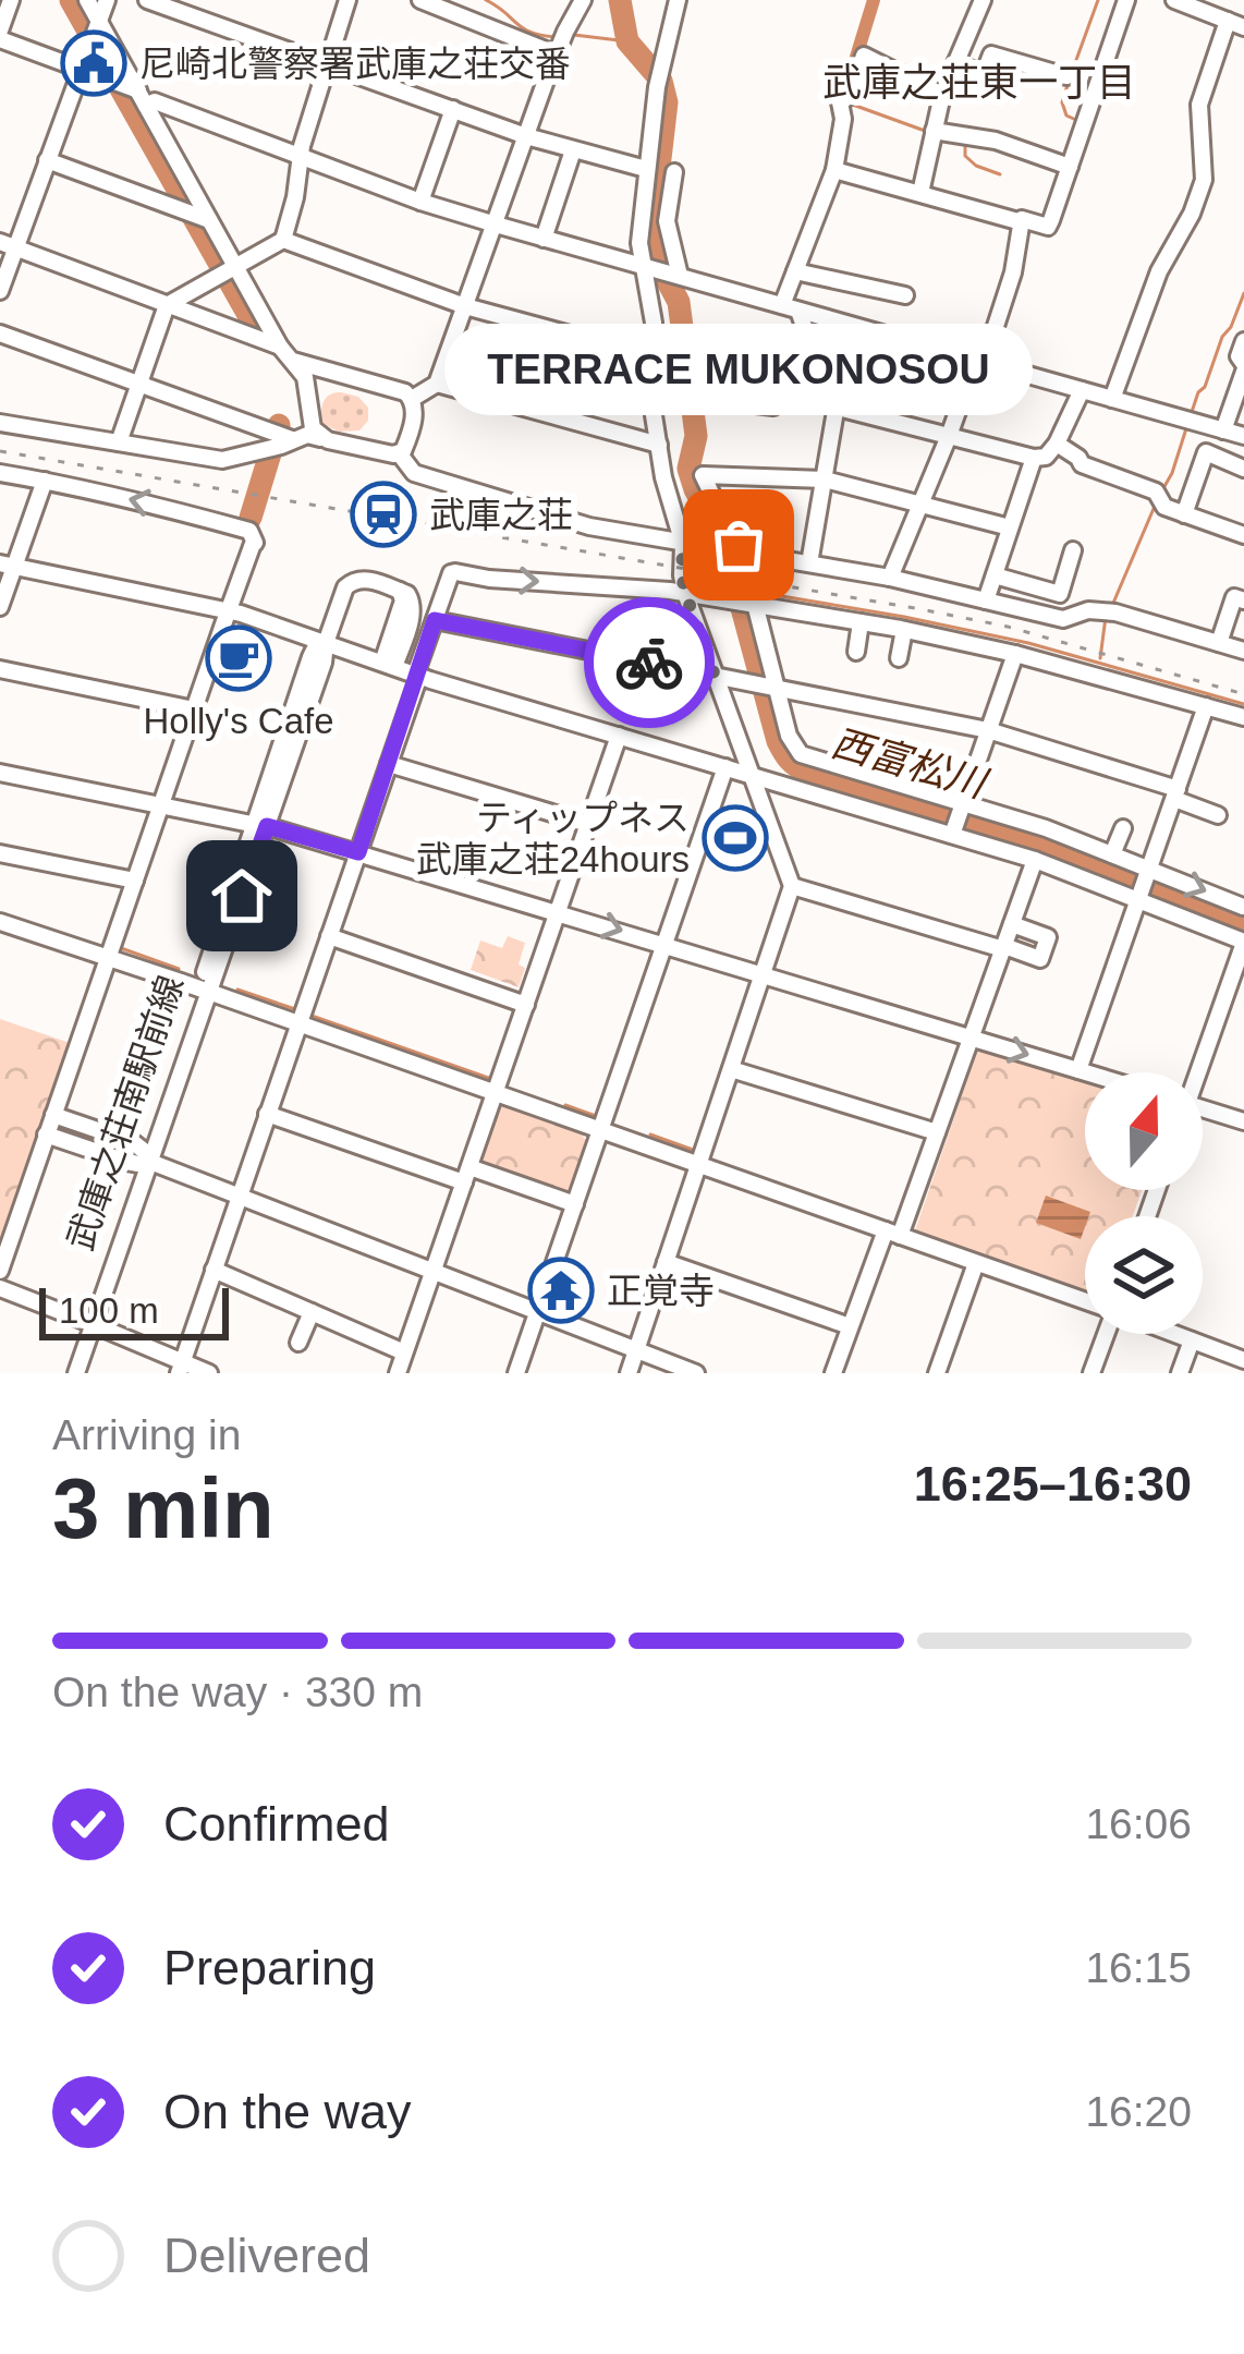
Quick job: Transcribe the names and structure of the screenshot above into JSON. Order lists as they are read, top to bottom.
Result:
{
  "streets": {
    "street": ["武庫之荘南駅前線"]
  },
  "districts": ["武庫之荘東一丁目"],
  "water": ["西富松川"],
  "places": {
    "public building": ["尼崎北警察署武庫之荘交番"],
    "station": ["武庫之荘"],
    "other": ["TERRACE MUKONOSOU"],
    "cafe": ["Holly's Cafe"],
    "sports": ["ティップネス 武庫之荘24hours"],
    "temple": ["正覚寺"]
  },
  "scale_bar": "100 m",
  "north": "top",
  "page": {
    "bubble": "TERRACE MUKONOSOU",
    "scale": "100 m",
    "heading": ["3 min", "Arriving in", "16:25–16:30"],
    "bar": "On the way · 330 m",
    "list": [
      ["Confirmed", "16:06"],
      ["Preparing", "16:15"],
      ["On the way", "16:20"],
      "Delivered"
    ]
  }
}
